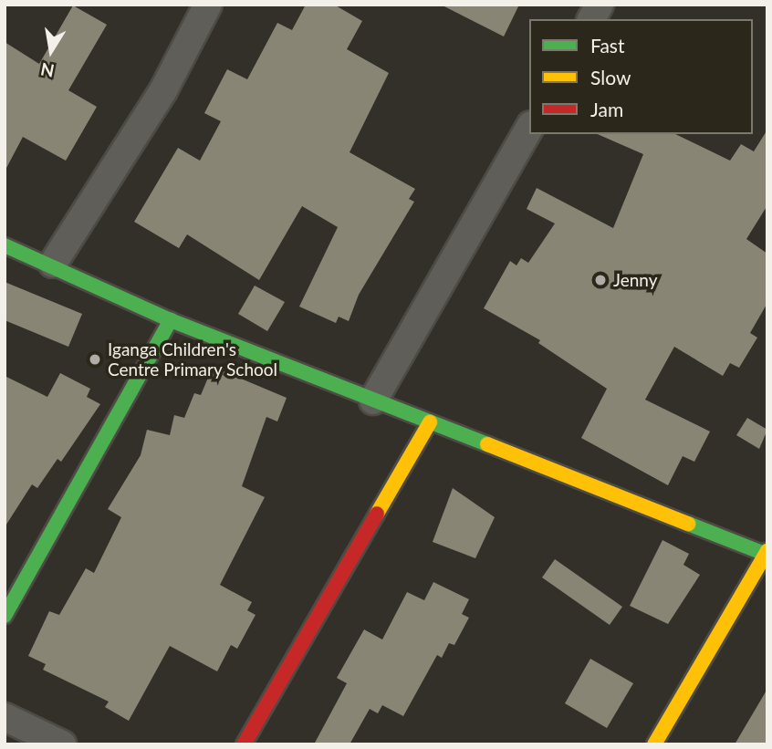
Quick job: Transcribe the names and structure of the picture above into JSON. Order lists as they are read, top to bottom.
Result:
{
  "places": ["Jenny", "Iganga Children's Centre Primary School"],
  "legend": ["Fast", "Slow", "Jam"],
  "north": "bottom"
}
